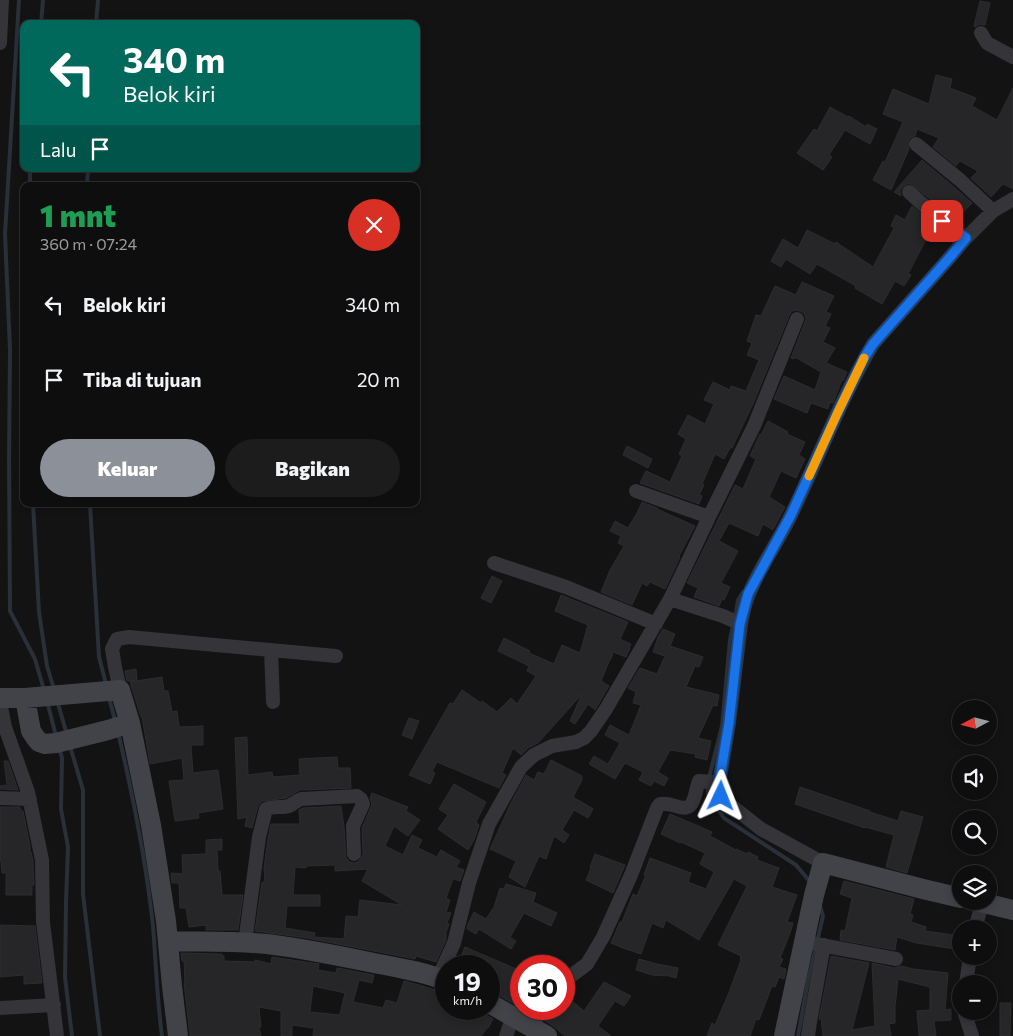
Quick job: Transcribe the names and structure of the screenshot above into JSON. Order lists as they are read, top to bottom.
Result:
{
  "north": "left",
  "page": {
    "turn": ["340 m", "Belok kiri"],
    "then": "Lalu",
    "heading": ["1 mnt", "360 m · 07:24"],
    "list": [
      {
        "name": "Belok kiri",
        "value": "340 m"
      },
      {
        "name": "Tiba di tujuan",
        "value": "20 m"
      }
    ],
    "buttons": ["Keluar", "Bagikan"],
    "map_buttons": ["+", "−"],
    "speed": "19 km/h",
    "limit": "30"
  }
}
